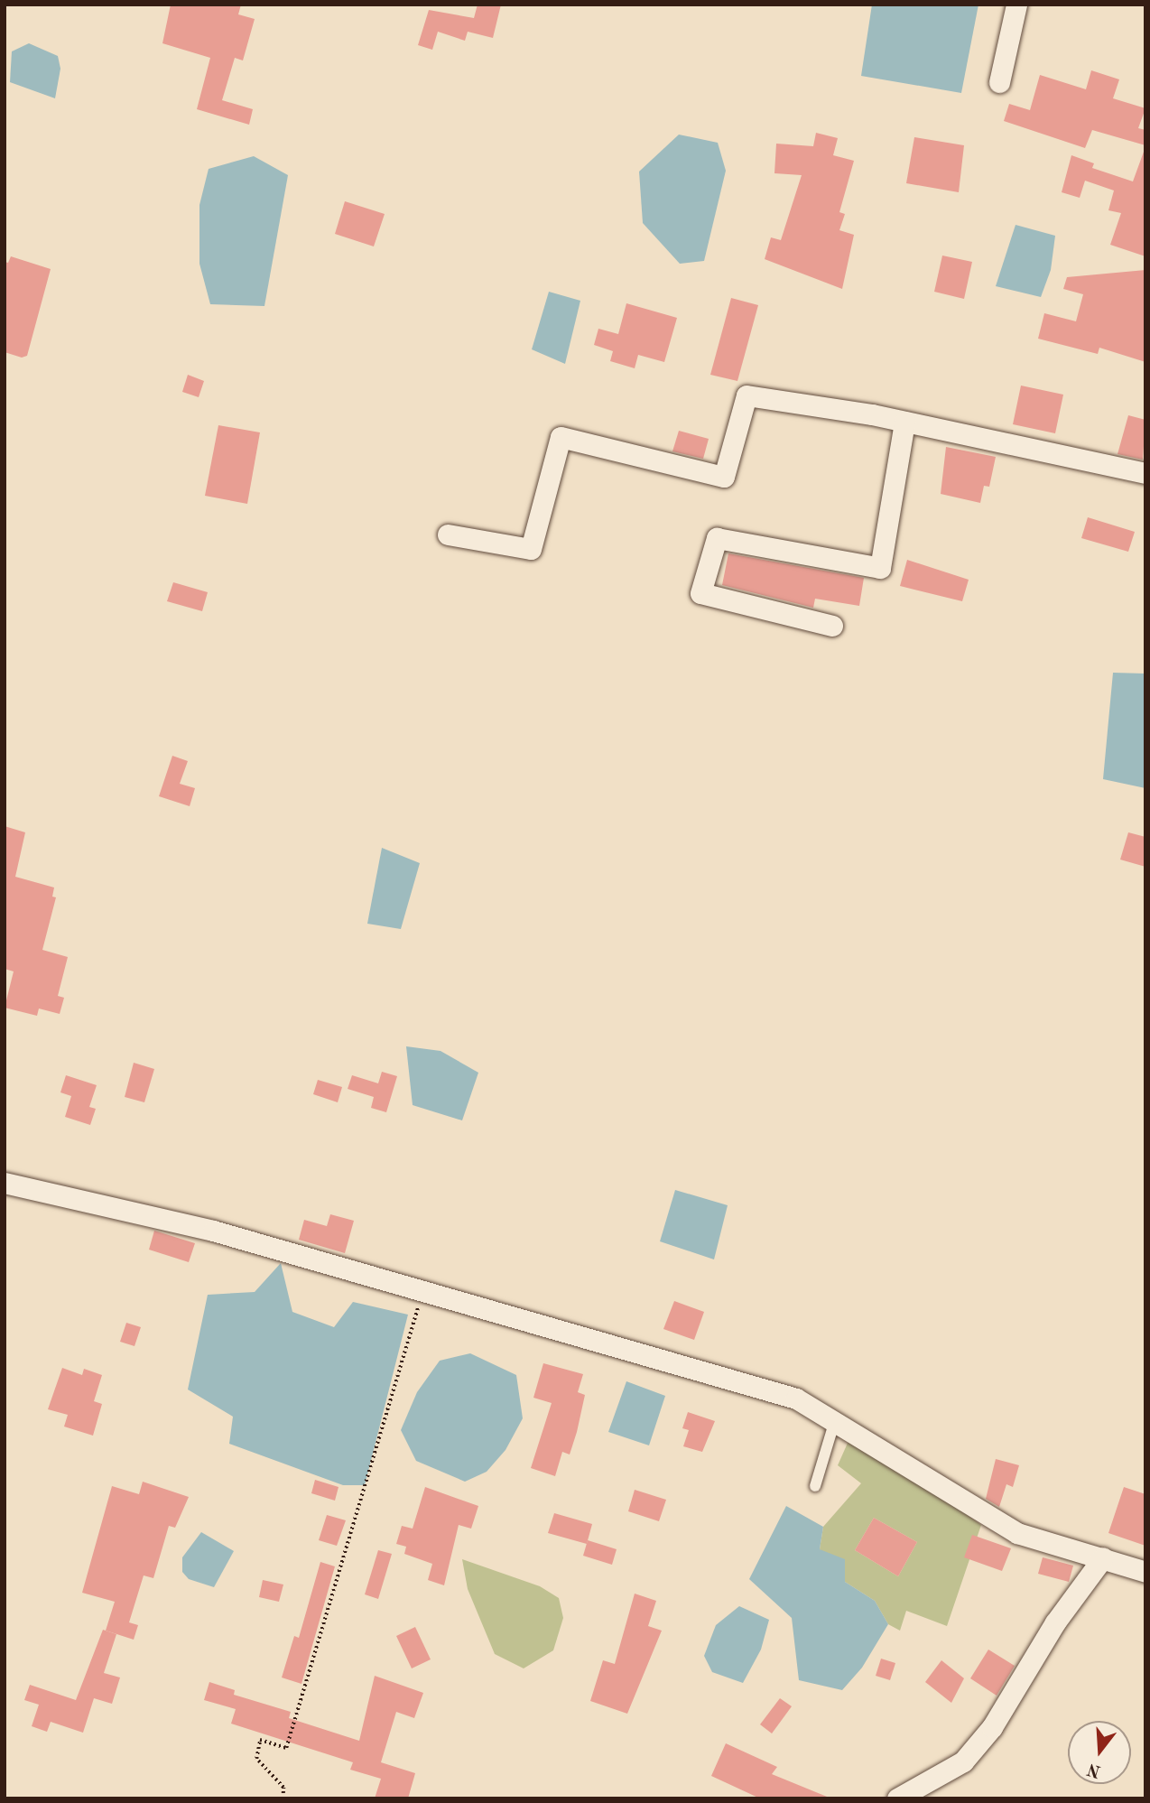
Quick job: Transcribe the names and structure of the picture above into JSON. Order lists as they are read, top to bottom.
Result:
{
  "north": "bottom"
}
